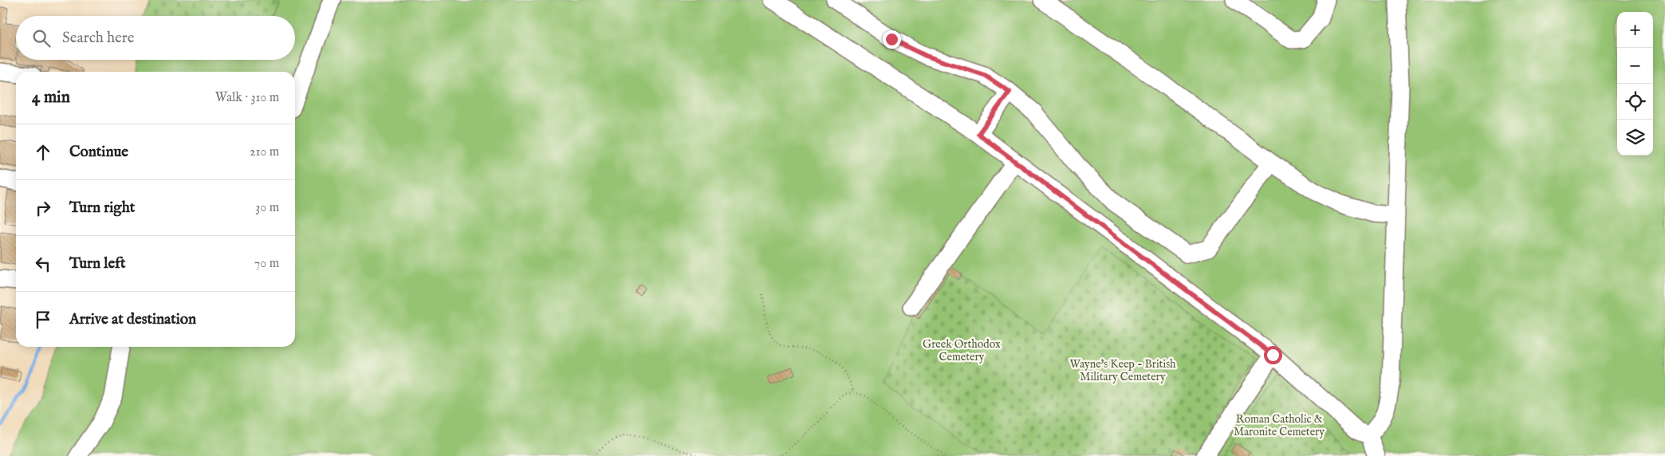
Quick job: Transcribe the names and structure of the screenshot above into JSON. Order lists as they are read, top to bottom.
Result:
{
  "parks": ["Greek Orthodox Cemetery", "Wayne's Keep - British Military Cemetery", "Roman Catholic & Maronite Cemetery"],
  "page": {
    "map_buttons": ["+", "−"],
    "search": "Search here",
    "heading": ["4 min", "Walk · 310 m"],
    "list": [
      ["Continue", "210 m"],
      ["Turn right", "30 m"],
      ["Turn left", "70 m"],
      "Arrive at destination"
    ]
  }
}
